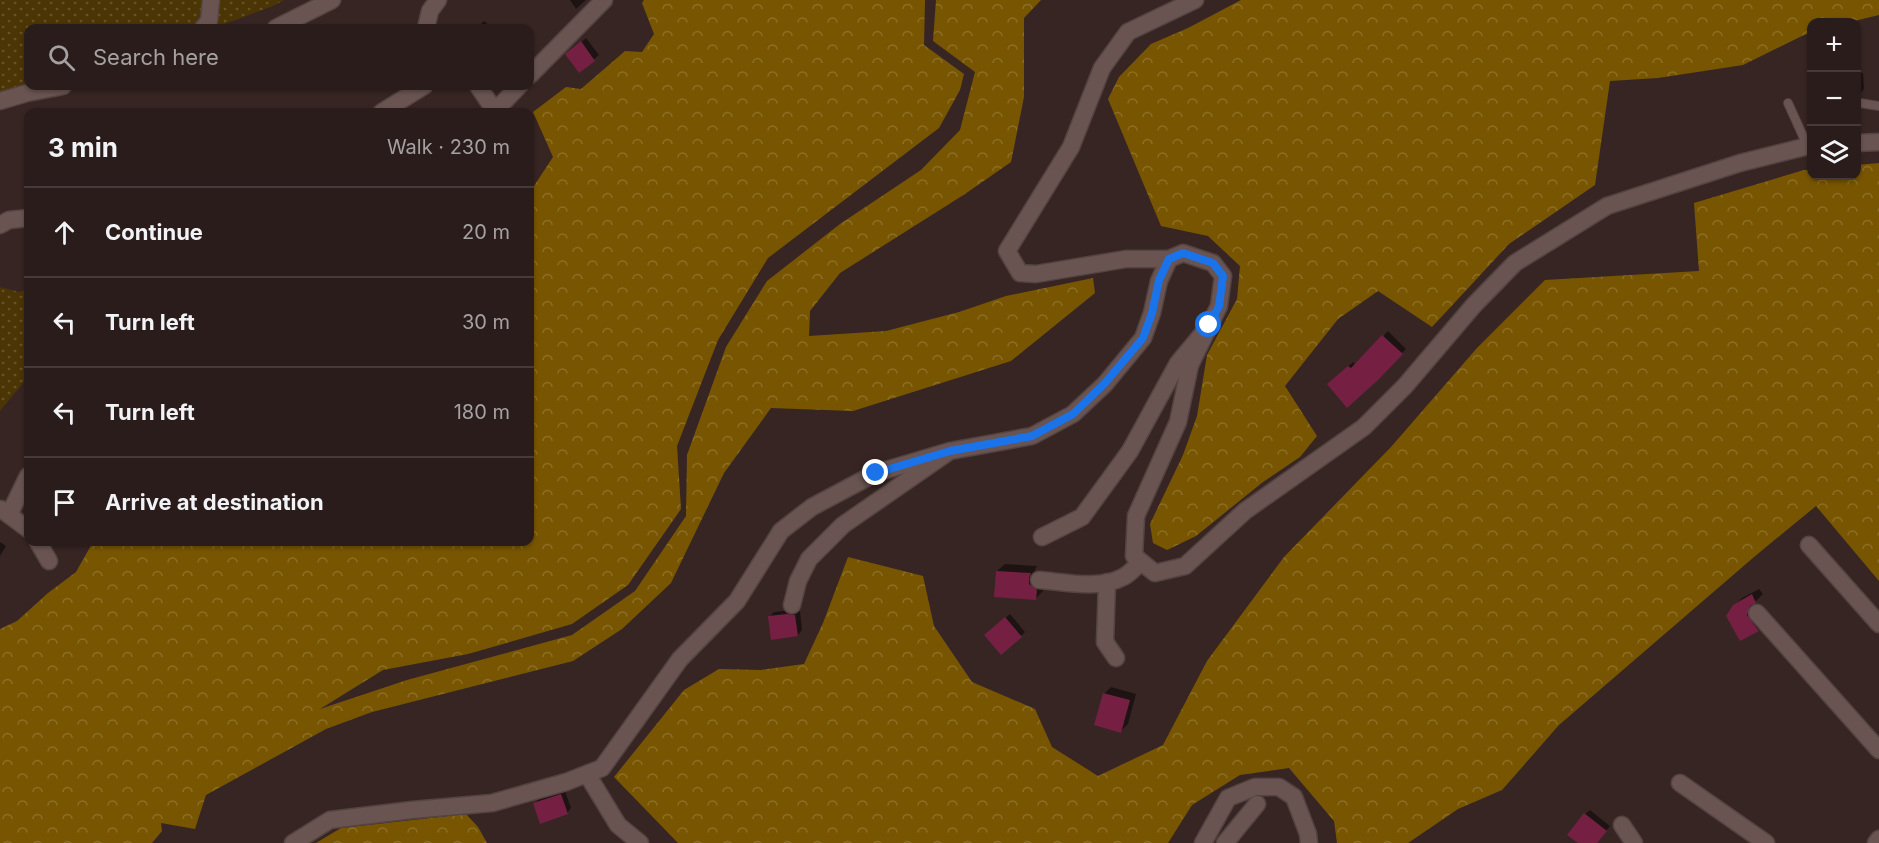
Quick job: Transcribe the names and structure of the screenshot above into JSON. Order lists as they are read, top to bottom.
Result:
{
  "page": {
    "map_buttons": ["+", "−"],
    "search": "Search here",
    "heading": ["3 min", "Walk · 230 m"],
    "list": [
      ["Continue", "20 m"],
      ["Turn left", "30 m"],
      ["Turn left", "180 m"],
      "Arrive at destination"
    ]
  }
}
